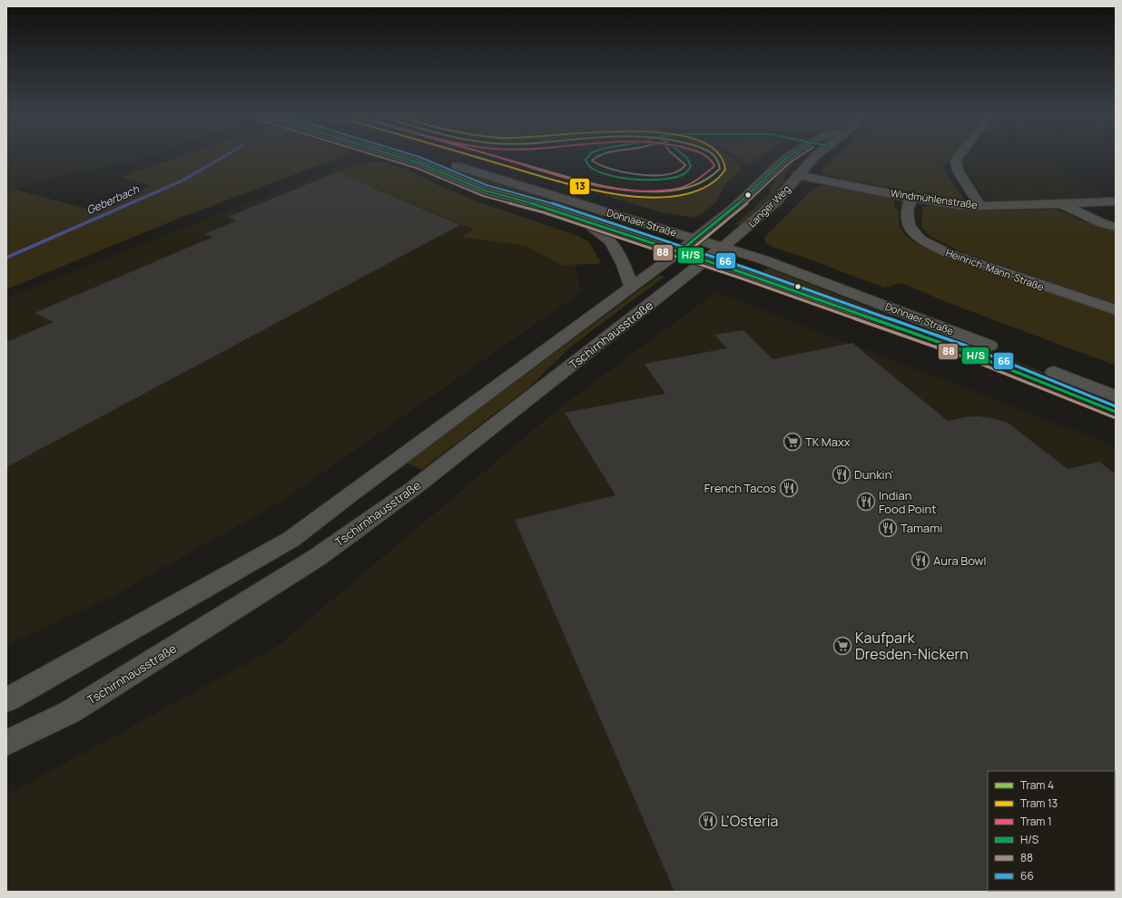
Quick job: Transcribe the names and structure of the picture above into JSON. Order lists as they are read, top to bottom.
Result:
{
  "streets": {
    "main road": [
      "Windmühlenstraße",
      "Langer Weg",
      "Dohnaer Straße",
      "Heinrich-Mann-Straße",
      "Tschirnhausstraße"
    ]
  },
  "crossings": [
    ["Windmühlenstraße", "Langer Weg"],
    ["Windmühlenstraße", "Heinrich-Mann-Straße"],
    ["Langer Weg", "Dohnaer Straße"],
    ["Langer Weg", "Tschirnhausstraße"],
    ["Dohnaer Straße", "Tschirnhausstraße"]
  ],
  "water": ["Geberbach"],
  "places": {
    "supermarket": ["TK Maxx", "Kaufpark Dresden-Nickern"],
    "restaurant": [
      "Dunkin'",
      "French Tacos",
      "Indian Food Point",
      "Tamami",
      "Aura Bowl",
      "L'Osteria"
    ]
  },
  "lines": [
    "tram line 4",
    "tram line 13",
    "tram line 1",
    "transit line H/S",
    "transit line 88",
    "transit line 66"
  ],
  "legend": [
    "Tram 4",
    "Tram 13",
    "Tram 1",
    "H/S",
    "88",
    "66"
  ]
}
